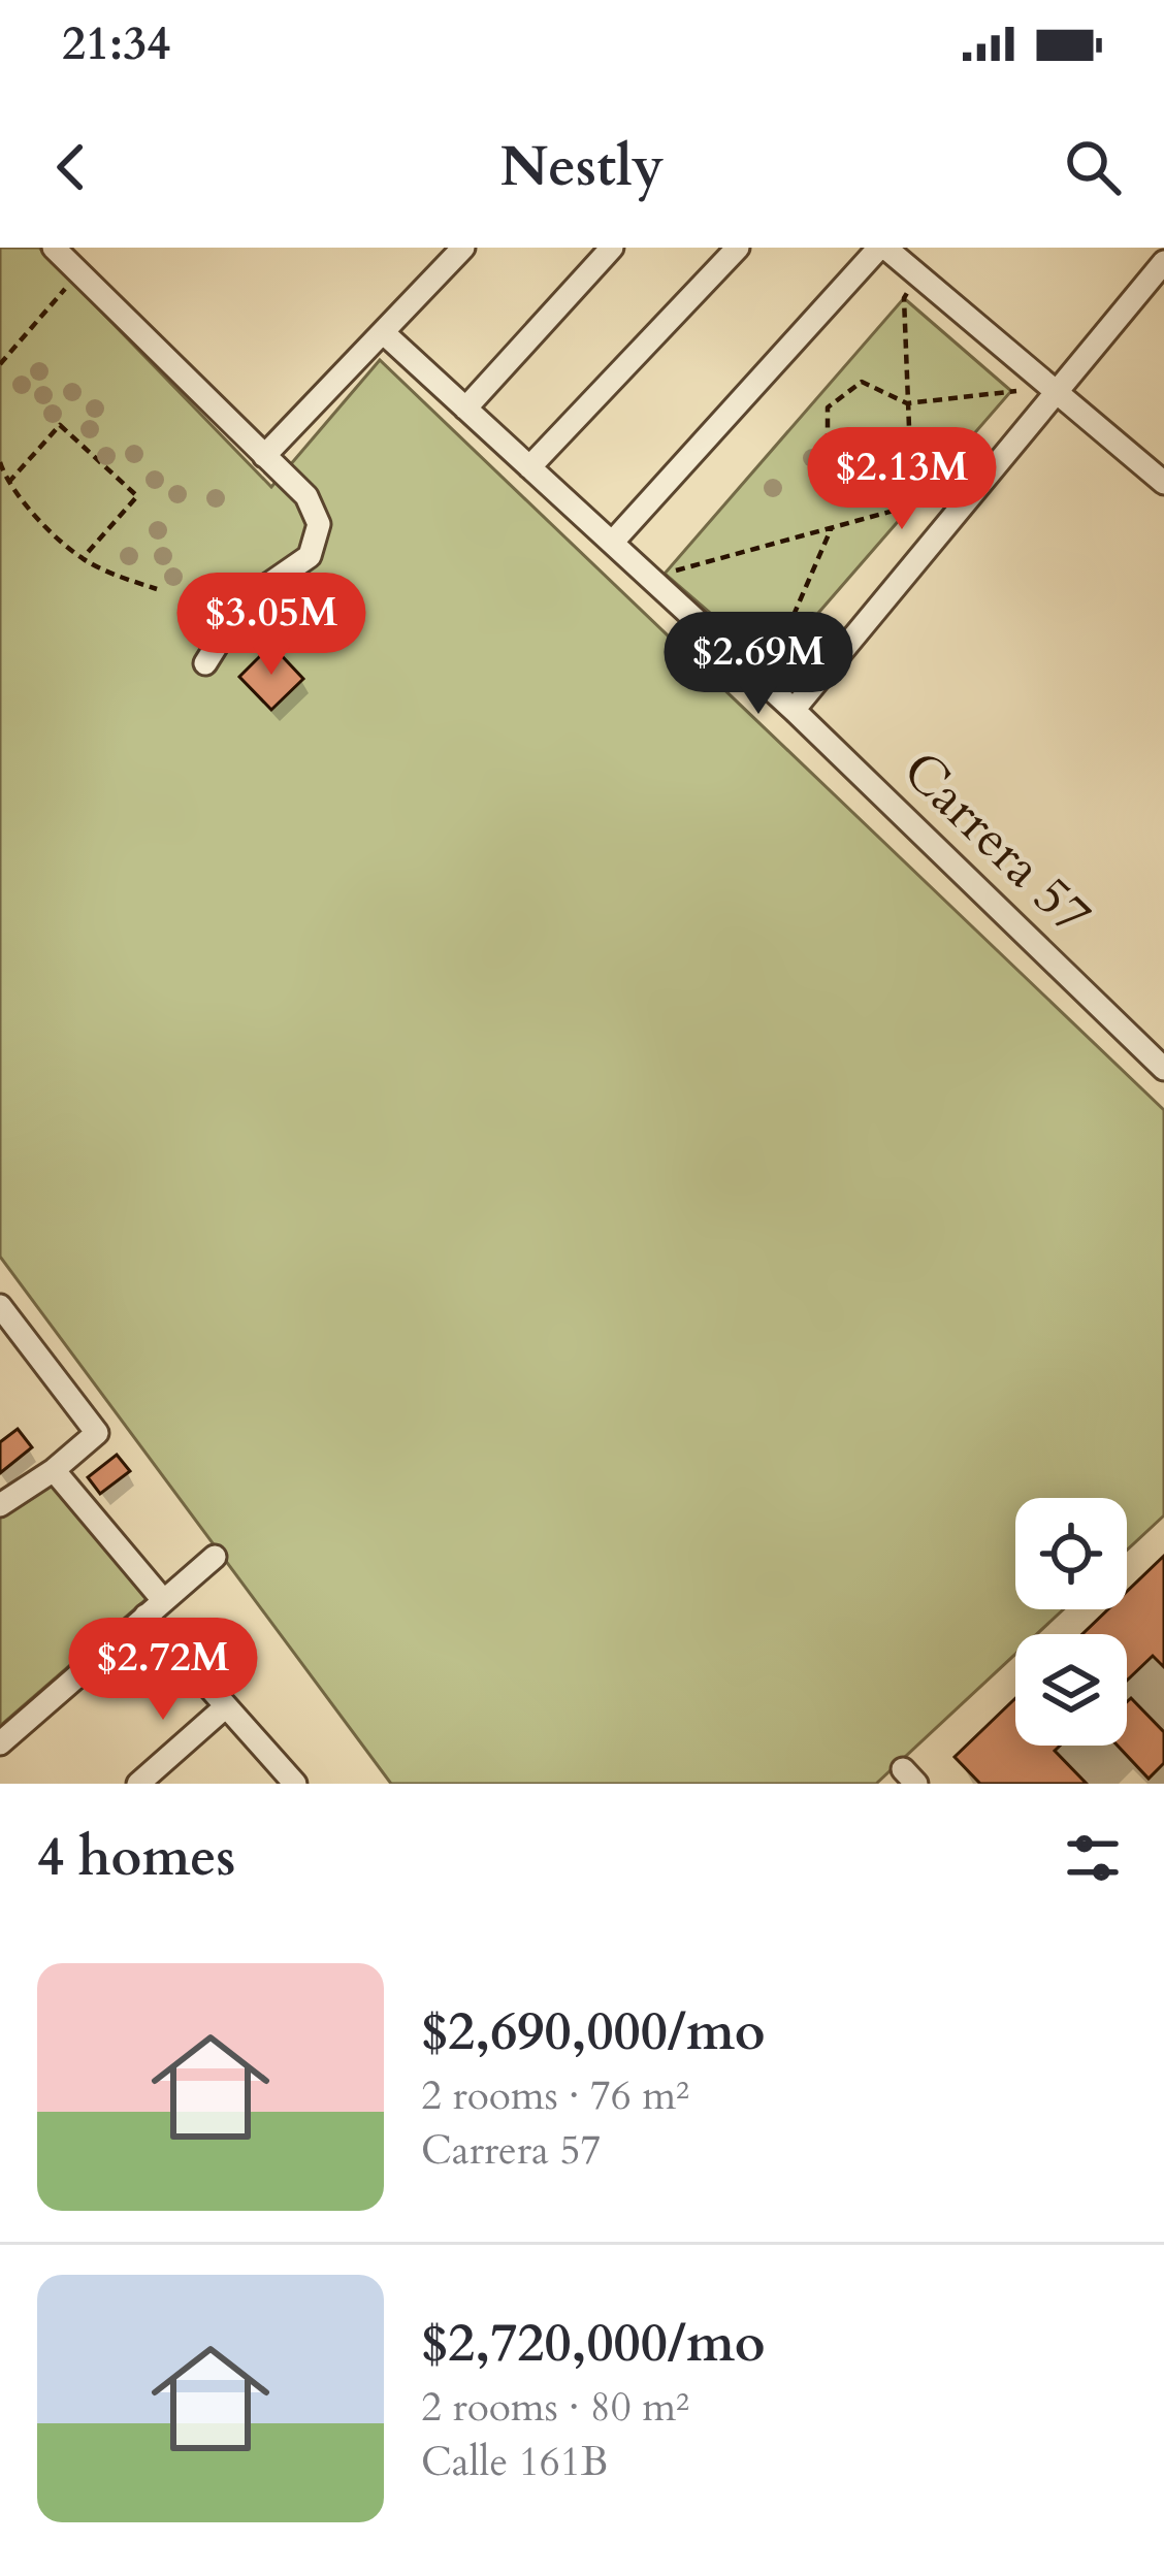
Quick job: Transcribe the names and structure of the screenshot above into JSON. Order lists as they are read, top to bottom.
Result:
{
  "streets": {
    "street": ["Carrera 57"]
  },
  "page": {
    "status": "21:34",
    "header": "Nestly",
    "price": [
      "$2.13M",
      "$3.05M",
      "$2.69M",
      "$2.72M"
    ],
    "heading": "4 homes",
    "list": [
      {
        "name": "$2,690,000/mo",
        "note": "2 rooms · 76 m² · Carrera 57"
      },
      {
        "name": "$2,720,000/mo",
        "note": "2 rooms · 80 m² · Calle 161B"
      }
    ]
  }
}
